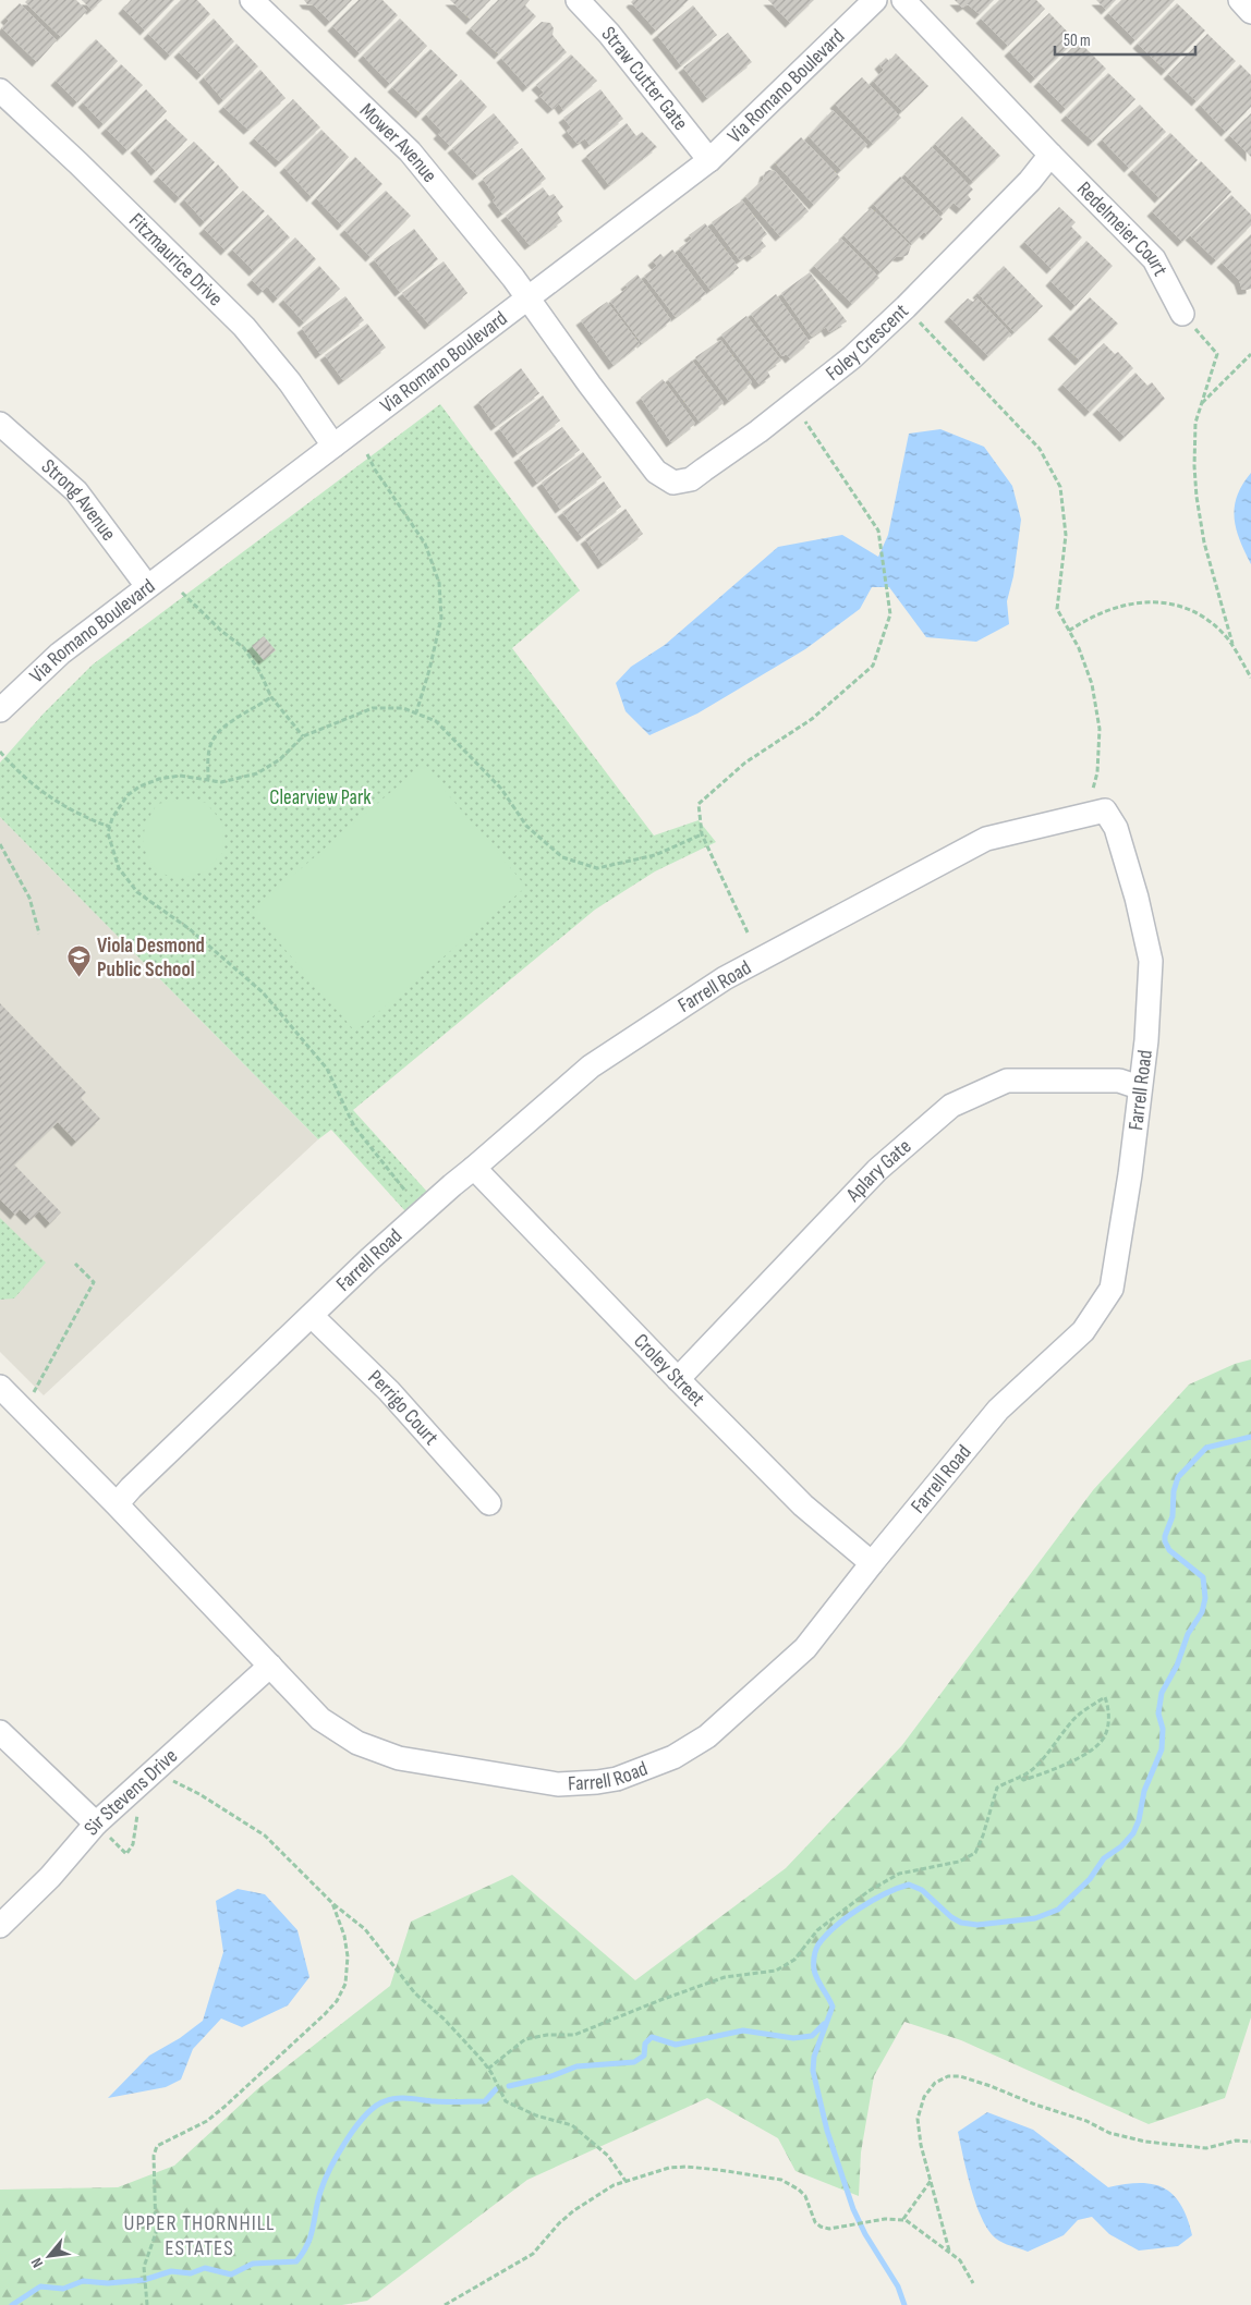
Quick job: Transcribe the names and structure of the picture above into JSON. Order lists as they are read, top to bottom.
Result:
{
  "streets": {
    "street": [
      "Straw Cutter Gate",
      "Via Romano Boulevard",
      "Mower Avenue",
      "Redelmeier Court",
      "Fitzmaurice Drive",
      "Foley Crescent",
      "Strong Avenue",
      "Farrell Road",
      "Aplary Gate",
      "Croley Street",
      "Perrigo Court",
      "Sir Stevens Drive"
    ]
  },
  "crossings": [
    ["Straw Cutter Gate", "Via Romano Boulevard"],
    ["Via Romano Boulevard", "Mower Avenue"],
    ["Via Romano Boulevard", "Fitzmaurice Drive"],
    ["Via Romano Boulevard", "Foley Crescent"],
    ["Via Romano Boulevard", "Strong Avenue"],
    ["Mower Avenue", "Foley Crescent"],
    ["Redelmeier Court", "Foley Crescent"],
    ["Farrell Road", "Aplary Gate"],
    ["Farrell Road", "Croley Street"],
    ["Farrell Road", "Perrigo Court"],
    ["Farrell Road", "Sir Stevens Drive"],
    ["Aplary Gate", "Croley Street"]
  ],
  "districts": ["UPPER THORNHILL ESTATES"],
  "parks": ["Clearview Park"],
  "places": {
    "school or university": ["Viola Desmond Public School"]
  },
  "scale_bar": "50 m",
  "north": "bottom left"
}
